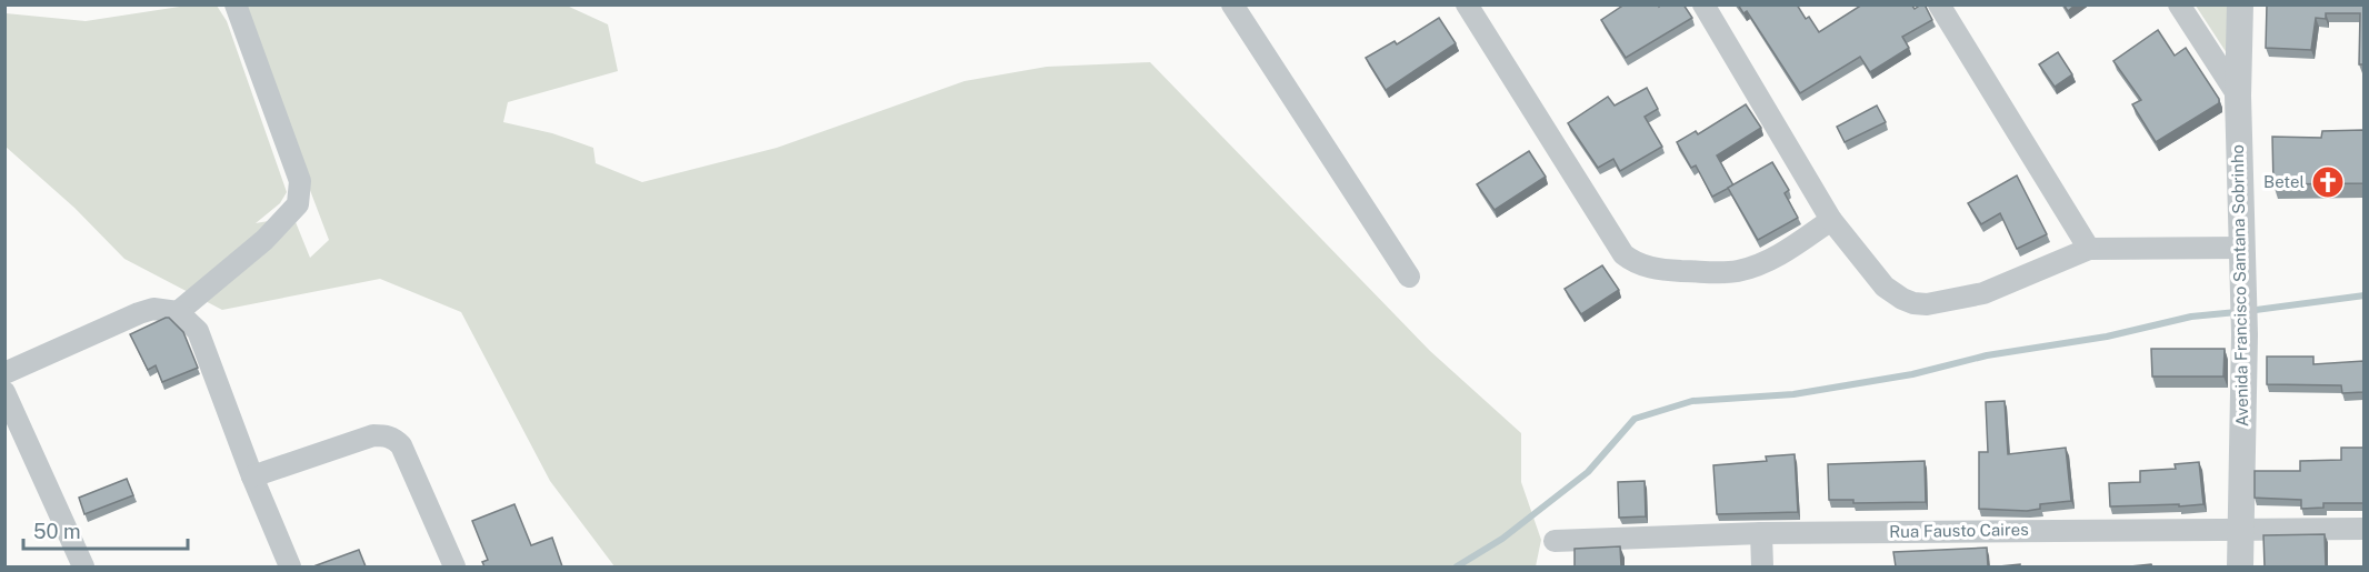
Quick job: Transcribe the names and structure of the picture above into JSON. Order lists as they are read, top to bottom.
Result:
{
  "streets": {
    "street": ["Avenida Francisco Santana Sobrinho", "Rua Fausto Caires"]
  },
  "crossings": [
    ["Avenida Francisco Santana Sobrinho", "Rua Fausto Caires"]
  ],
  "places": {
    "church": ["Betel"]
  },
  "scale_bar": "50 m"
}
